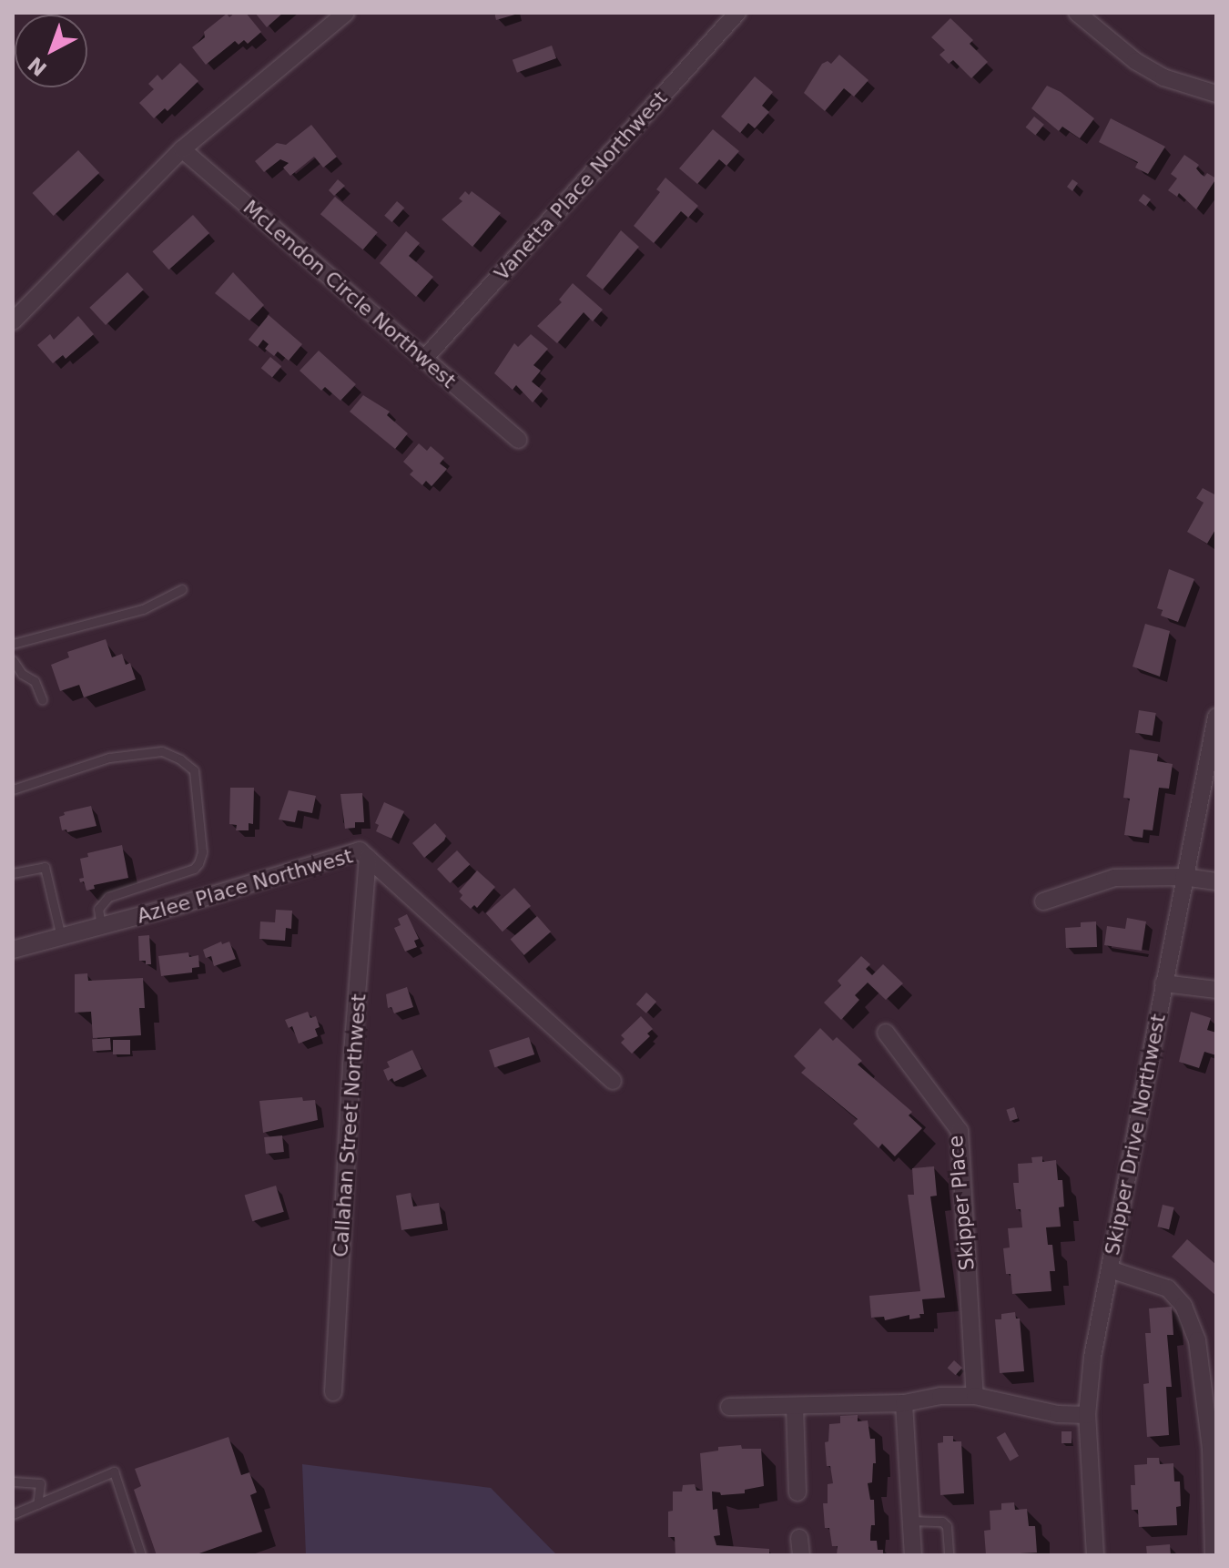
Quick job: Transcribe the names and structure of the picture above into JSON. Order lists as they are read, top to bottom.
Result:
{
  "streets": {
    "street": [
      "Vanetta Place Northwest",
      "McLendon Circle Northwest",
      "Azlee Place Northwest",
      "Callahan Street Northwest",
      "Skipper Drive Northwest",
      "Skipper Place"
    ]
  },
  "crossings": [
    ["Vanetta Place Northwest", "McLendon Circle Northwest"],
    ["Azlee Place Northwest", "Callahan Street Northwest"]
  ],
  "north": "bottom left"
}
